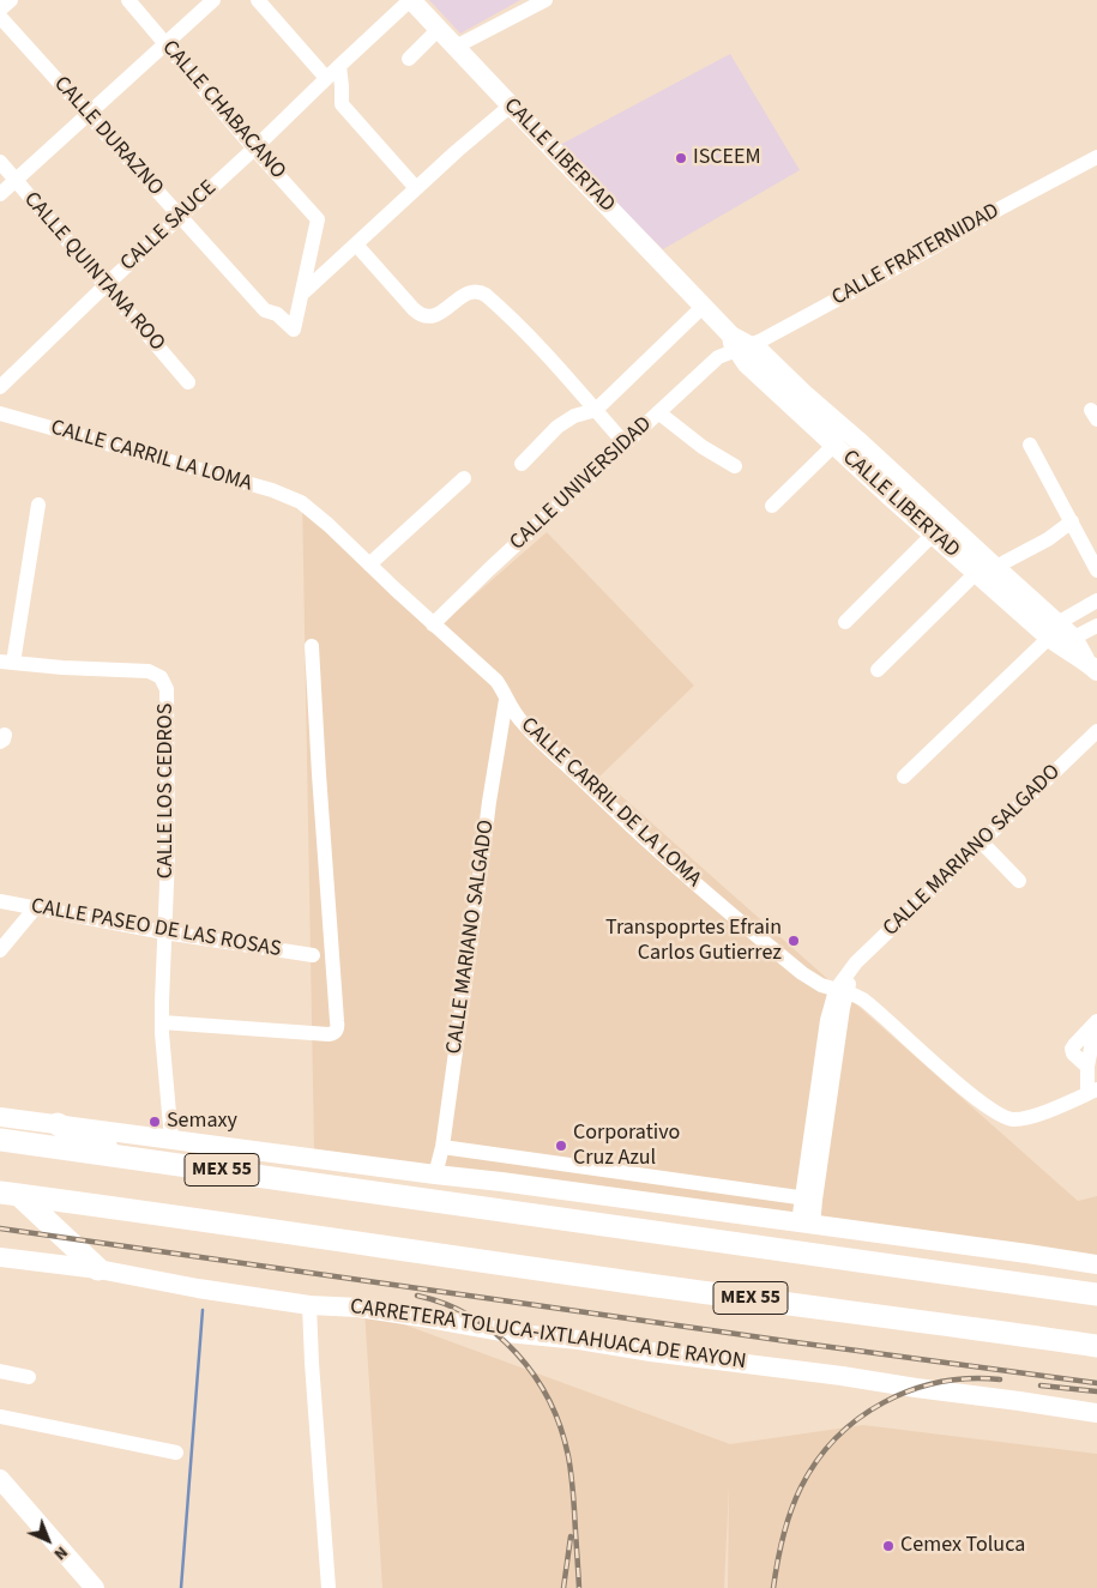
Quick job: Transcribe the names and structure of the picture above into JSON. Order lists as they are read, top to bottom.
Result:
{
  "streets": {
    "highway": ["MEX 55"],
    "main road": ["CALLE LIBERTAD", "CARRETERA TOLUCA-IXTLAHUACA DE RAYON"],
    "street": [
      "CALLE CHABACANO",
      "CALLE DURAZNO",
      "CALLE SAUCE",
      "CALLE FRATERNIDAD",
      "CALLE QUINTANA ROO",
      "CALLE CARRIL LA LOMA",
      "CALLE UNIVERSIDAD",
      "CALLE LOS CEDROS",
      "CALLE CARRIL DE LA LOMA",
      "CALLE MARIANO SALGADO",
      "CALLE PASEO DE LAS ROSAS"
    ]
  },
  "crossings": [
    ["CALLE CHABACANO", "CALLE DURAZNO"],
    ["CALLE CHABACANO", "CALLE SAUCE"],
    ["CALLE DURAZNO", "CALLE SAUCE"],
    ["CALLE LIBERTAD", "CALLE SAUCE"],
    ["CALLE LIBERTAD", "CALLE FRATERNIDAD"],
    ["CALLE LIBERTAD", "CALLE UNIVERSIDAD"],
    ["CALLE SAUCE", "CALLE QUINTANA ROO"],
    ["CALLE FRATERNIDAD", "CALLE UNIVERSIDAD"],
    ["CALLE CARRIL LA LOMA", "CALLE CARRIL DE LA LOMA"],
    ["CALLE UNIVERSIDAD", "CALLE CARRIL DE LA LOMA"],
    ["CALLE LOS CEDROS", "CALLE PASEO DE LAS ROSAS"],
    ["CALLE CARRIL DE LA LOMA", "CALLE MARIANO SALGADO"]
  ],
  "places": [
    "ISCEEM",
    "Transpoprtes Efrain Carlos Gutierrez",
    "Semaxy",
    "Corporativo Cruz Azul",
    "Cemex Toluca"
  ],
  "north": "bottom right"
}
